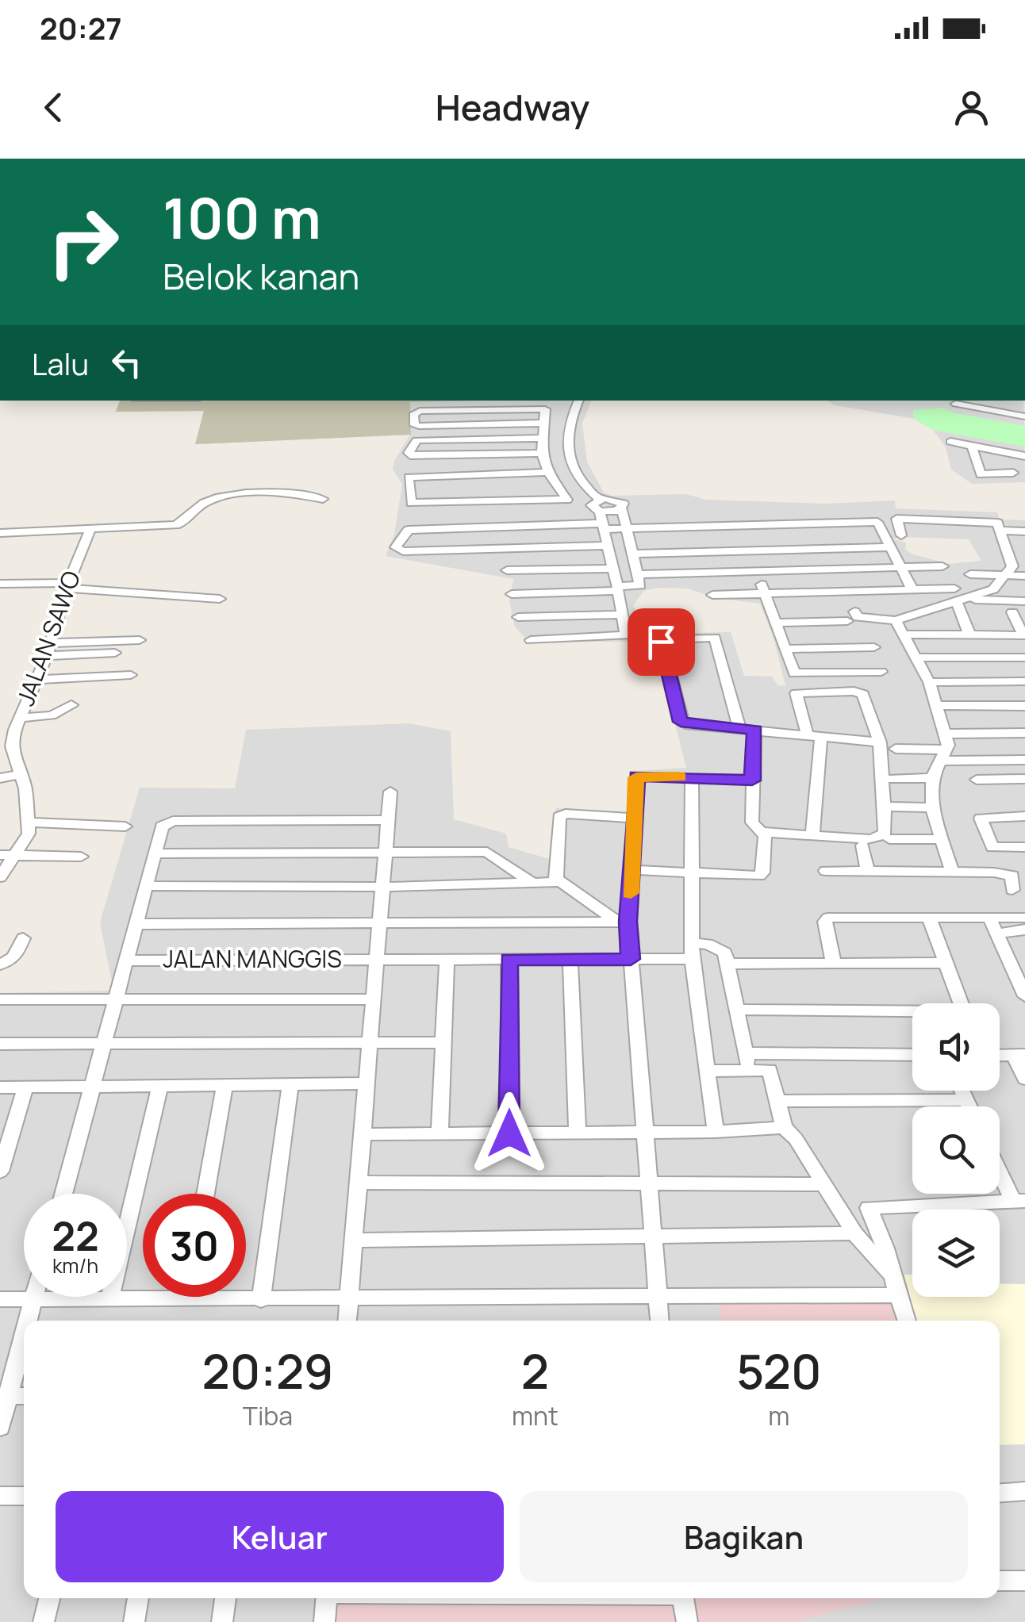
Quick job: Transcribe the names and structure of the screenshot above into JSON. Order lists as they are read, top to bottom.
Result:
{
  "streets": {
    "street": ["JALAN SAWO", "JALAN MANGGIS"]
  },
  "page": {
    "status": "20:27",
    "header": "Headway",
    "turn": ["100 m", "Belok kanan"],
    "then": "Lalu",
    "speed": "22 km/h",
    "limit": "30",
    "eta": [
      "20:29",
      "Tiba",
      "2",
      "mnt",
      "520",
      "m"
    ],
    "buttons": ["Keluar", "Bagikan"]
  }
}
